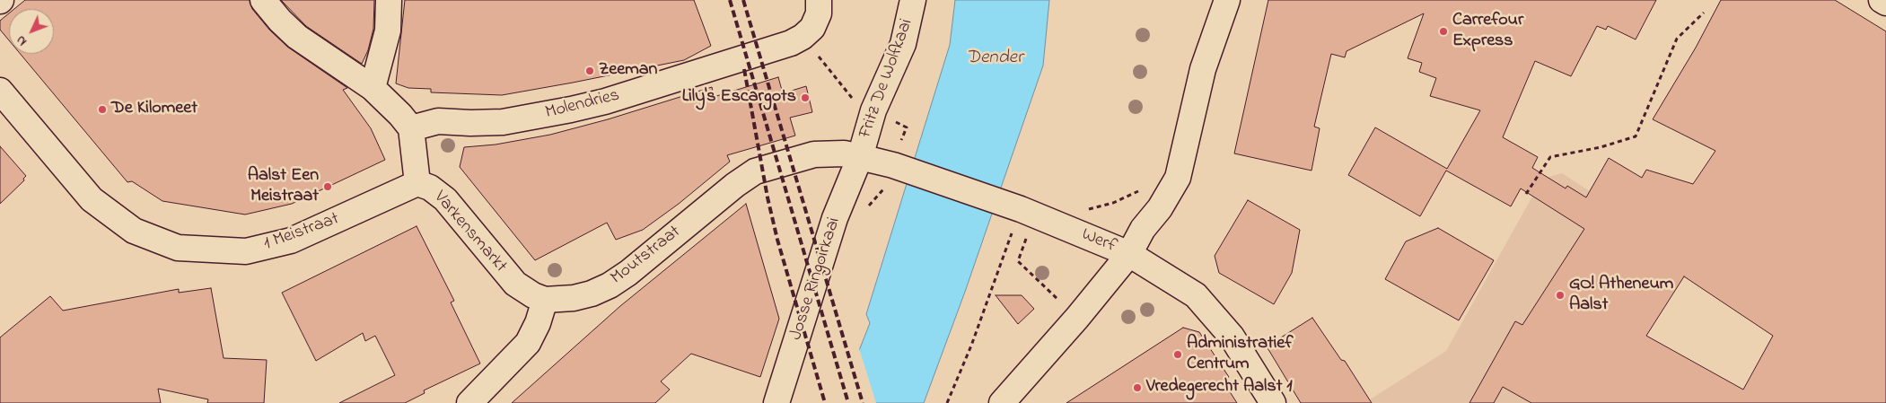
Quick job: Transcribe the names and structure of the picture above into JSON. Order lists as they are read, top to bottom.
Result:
{
  "streets": {
    "street": [
      "Fritz De Wolfkaai",
      "Molendries",
      "1 Meistraat",
      "Varkensmarkt",
      "Werf",
      "Moutstraat",
      "Josse Ringoirkaai"
    ]
  },
  "crossings": [
    ["Fritz De Wolfkaai", "Werf"],
    ["Fritz De Wolfkaai", "Moutstraat"],
    ["Fritz De Wolfkaai", "Josse Ringoirkaai"],
    ["Molendries", "Varkensmarkt"],
    ["1 Meistraat", "Varkensmarkt"],
    ["Varkensmarkt", "Moutstraat"],
    ["Werf", "Moutstraat"],
    ["Werf", "Josse Ringoirkaai"],
    ["Moutstraat", "Josse Ringoirkaai"]
  ],
  "water": ["Dender"],
  "places": [
    "Carrefour Express",
    "Zeeman",
    "Lily's Escargots",
    "De Kilomeet",
    "Aalst Een Meistraat",
    "GO! Atheneum Aalst",
    "Administratief Centrum",
    "Vredegerecht Aalst 1"
  ],
  "north": "bottom left"
}
